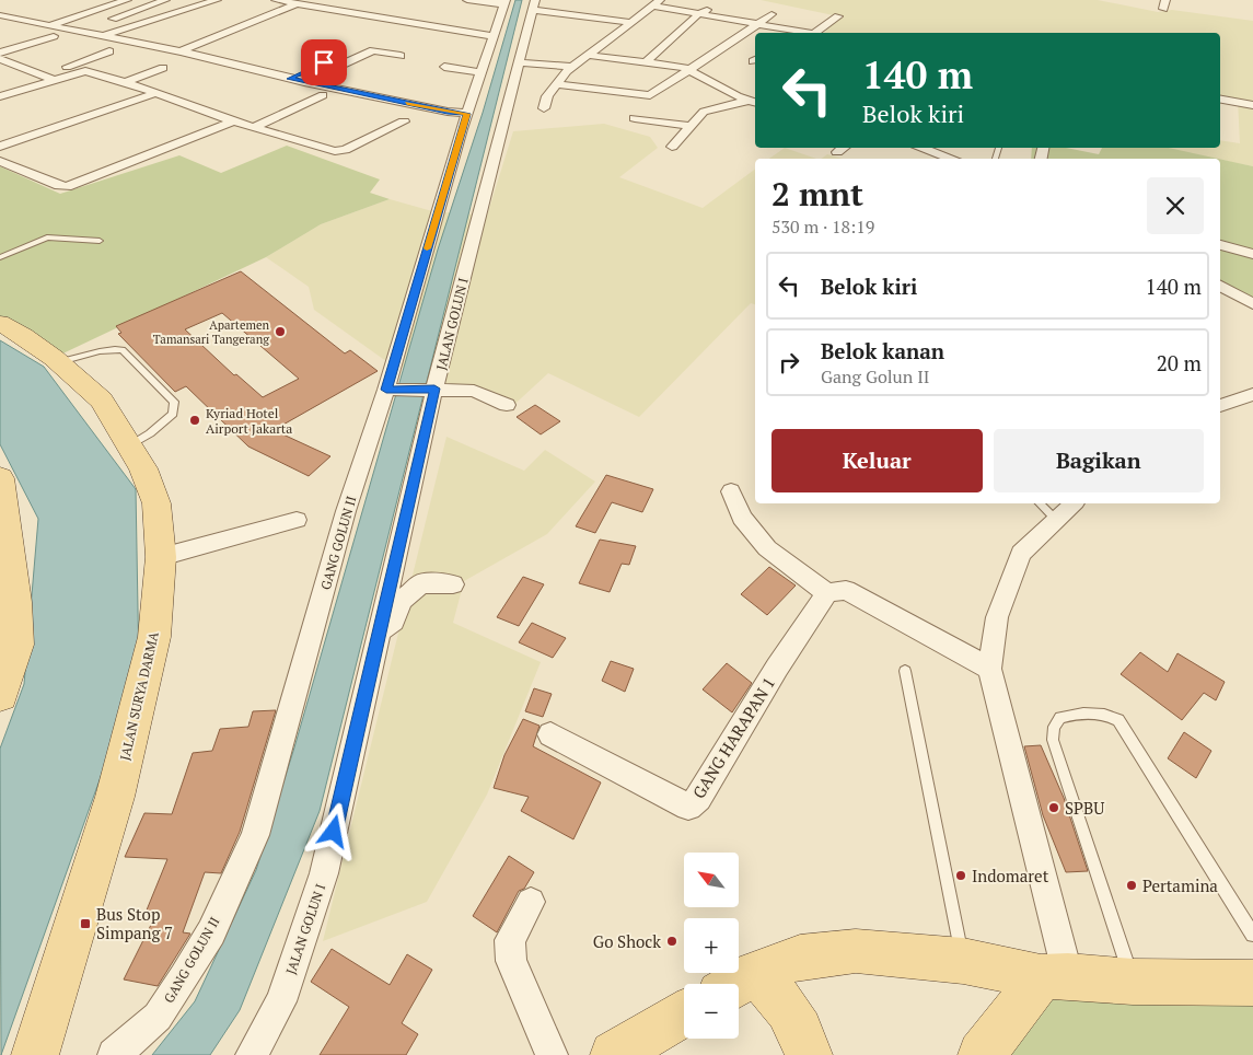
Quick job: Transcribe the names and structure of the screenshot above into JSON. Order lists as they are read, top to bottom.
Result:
{
  "streets": {
    "main road": ["JALAN SURYA DARMA"],
    "street": ["JALAN GOLUN I", "GANG GOLUN II", "GANG HARAPAN 1"]
  },
  "crossings": [
    ["JALAN GOLUN I", "GANG GOLUN II"]
  ],
  "places": {
    "other": [
      "Apartemen Tamansari Tangerang",
      "Kyriad Hotel Airport Jakarta",
      "SPBU",
      "Indomaret",
      "Pertamina",
      "Go Shock"
    ],
    "transit": ["Bus Stop Simpang 7"]
  },
  "north": "top left",
  "page": {
    "turn": ["140 m", "Belok kiri"],
    "heading": ["2 mnt", "530 m · 18:19"],
    "list": [
      {
        "name": "Belok kiri",
        "value": "140 m"
      },
      {
        "name": "Belok kanan",
        "note": "Gang Golun II",
        "value": "20 m"
      }
    ],
    "buttons": ["Keluar", "Bagikan"],
    "map_buttons": ["+", "−"]
  }
}
